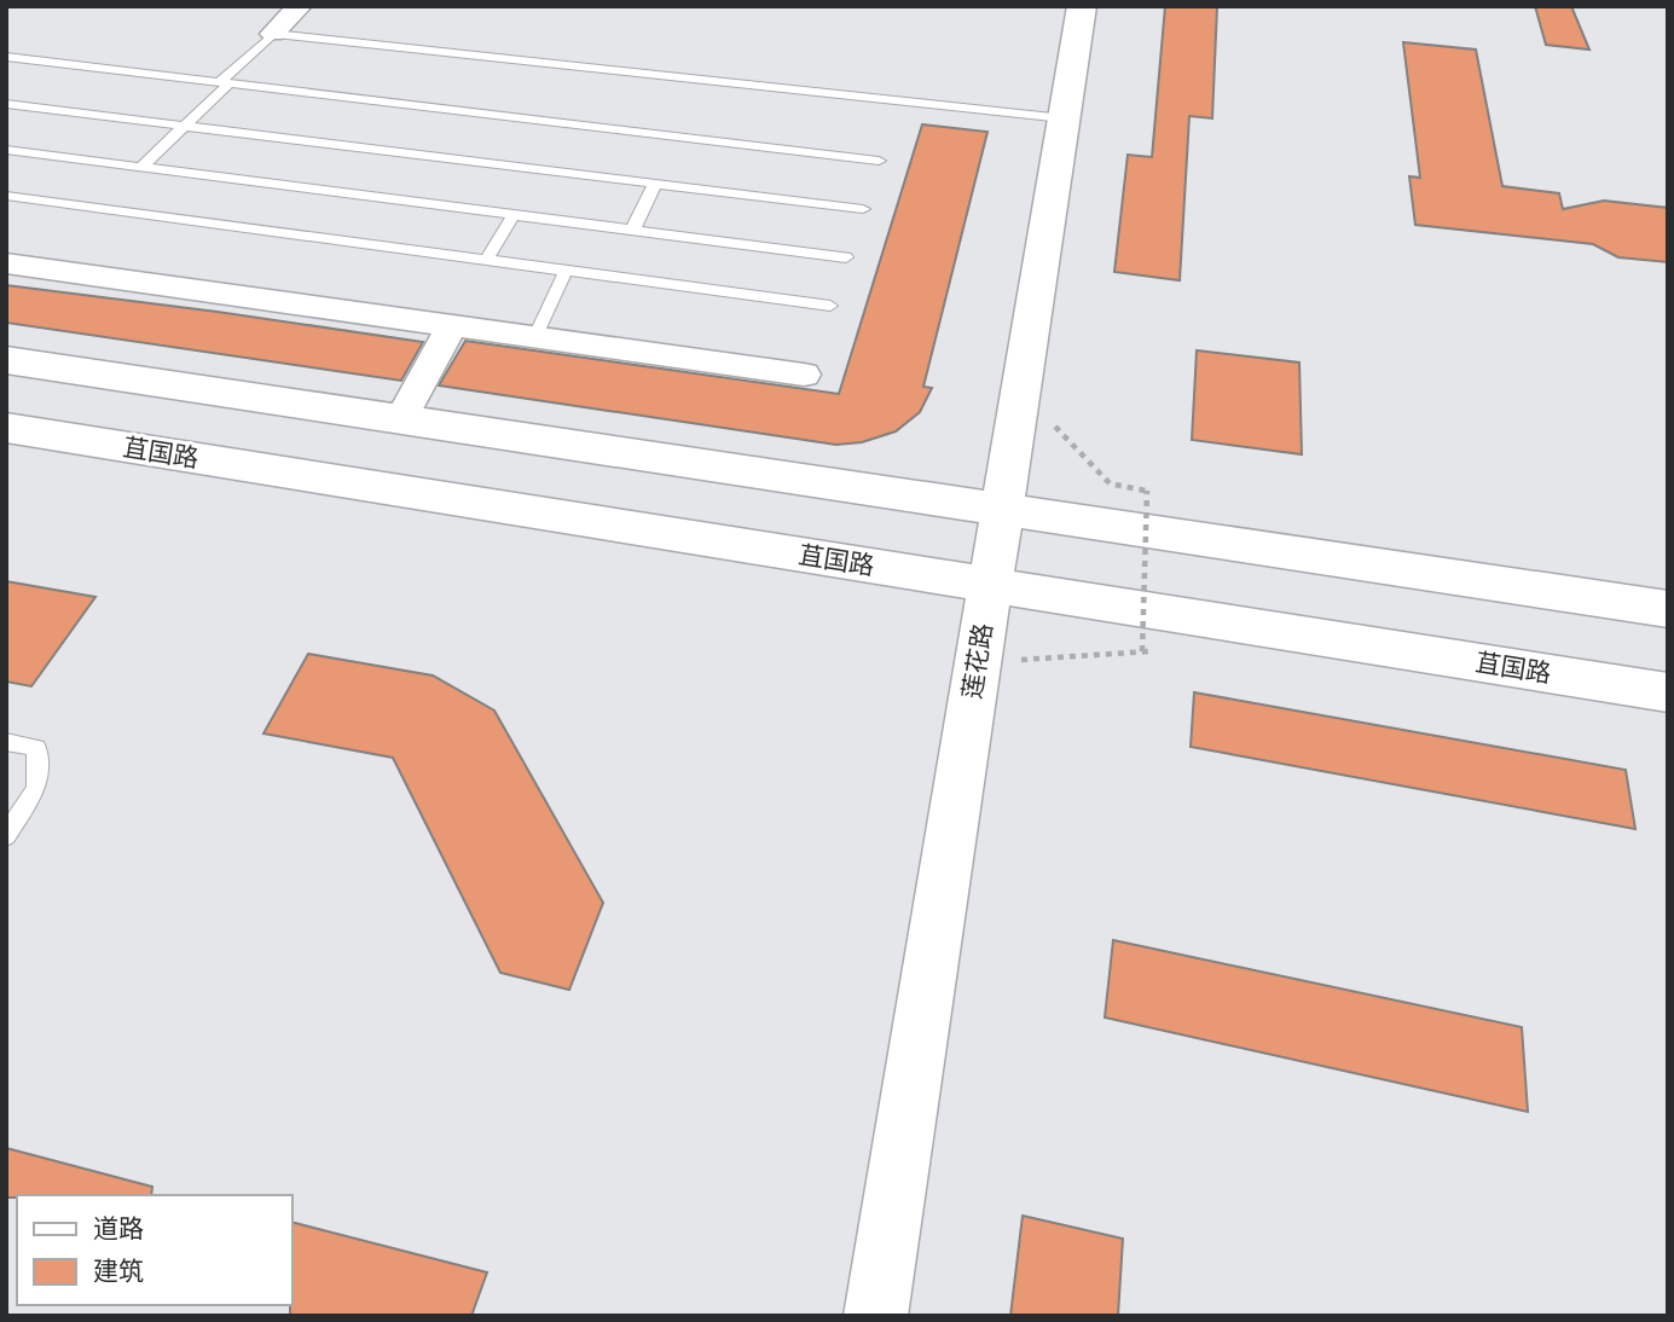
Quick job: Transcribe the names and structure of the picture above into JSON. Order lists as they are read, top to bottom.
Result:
{
  "streets": {
    "main road": ["苴国路", "莲花路"]
  },
  "crossings": [
    ["苴国路", "莲花路"]
  ],
  "legend": ["道路", "建筑"]
}
